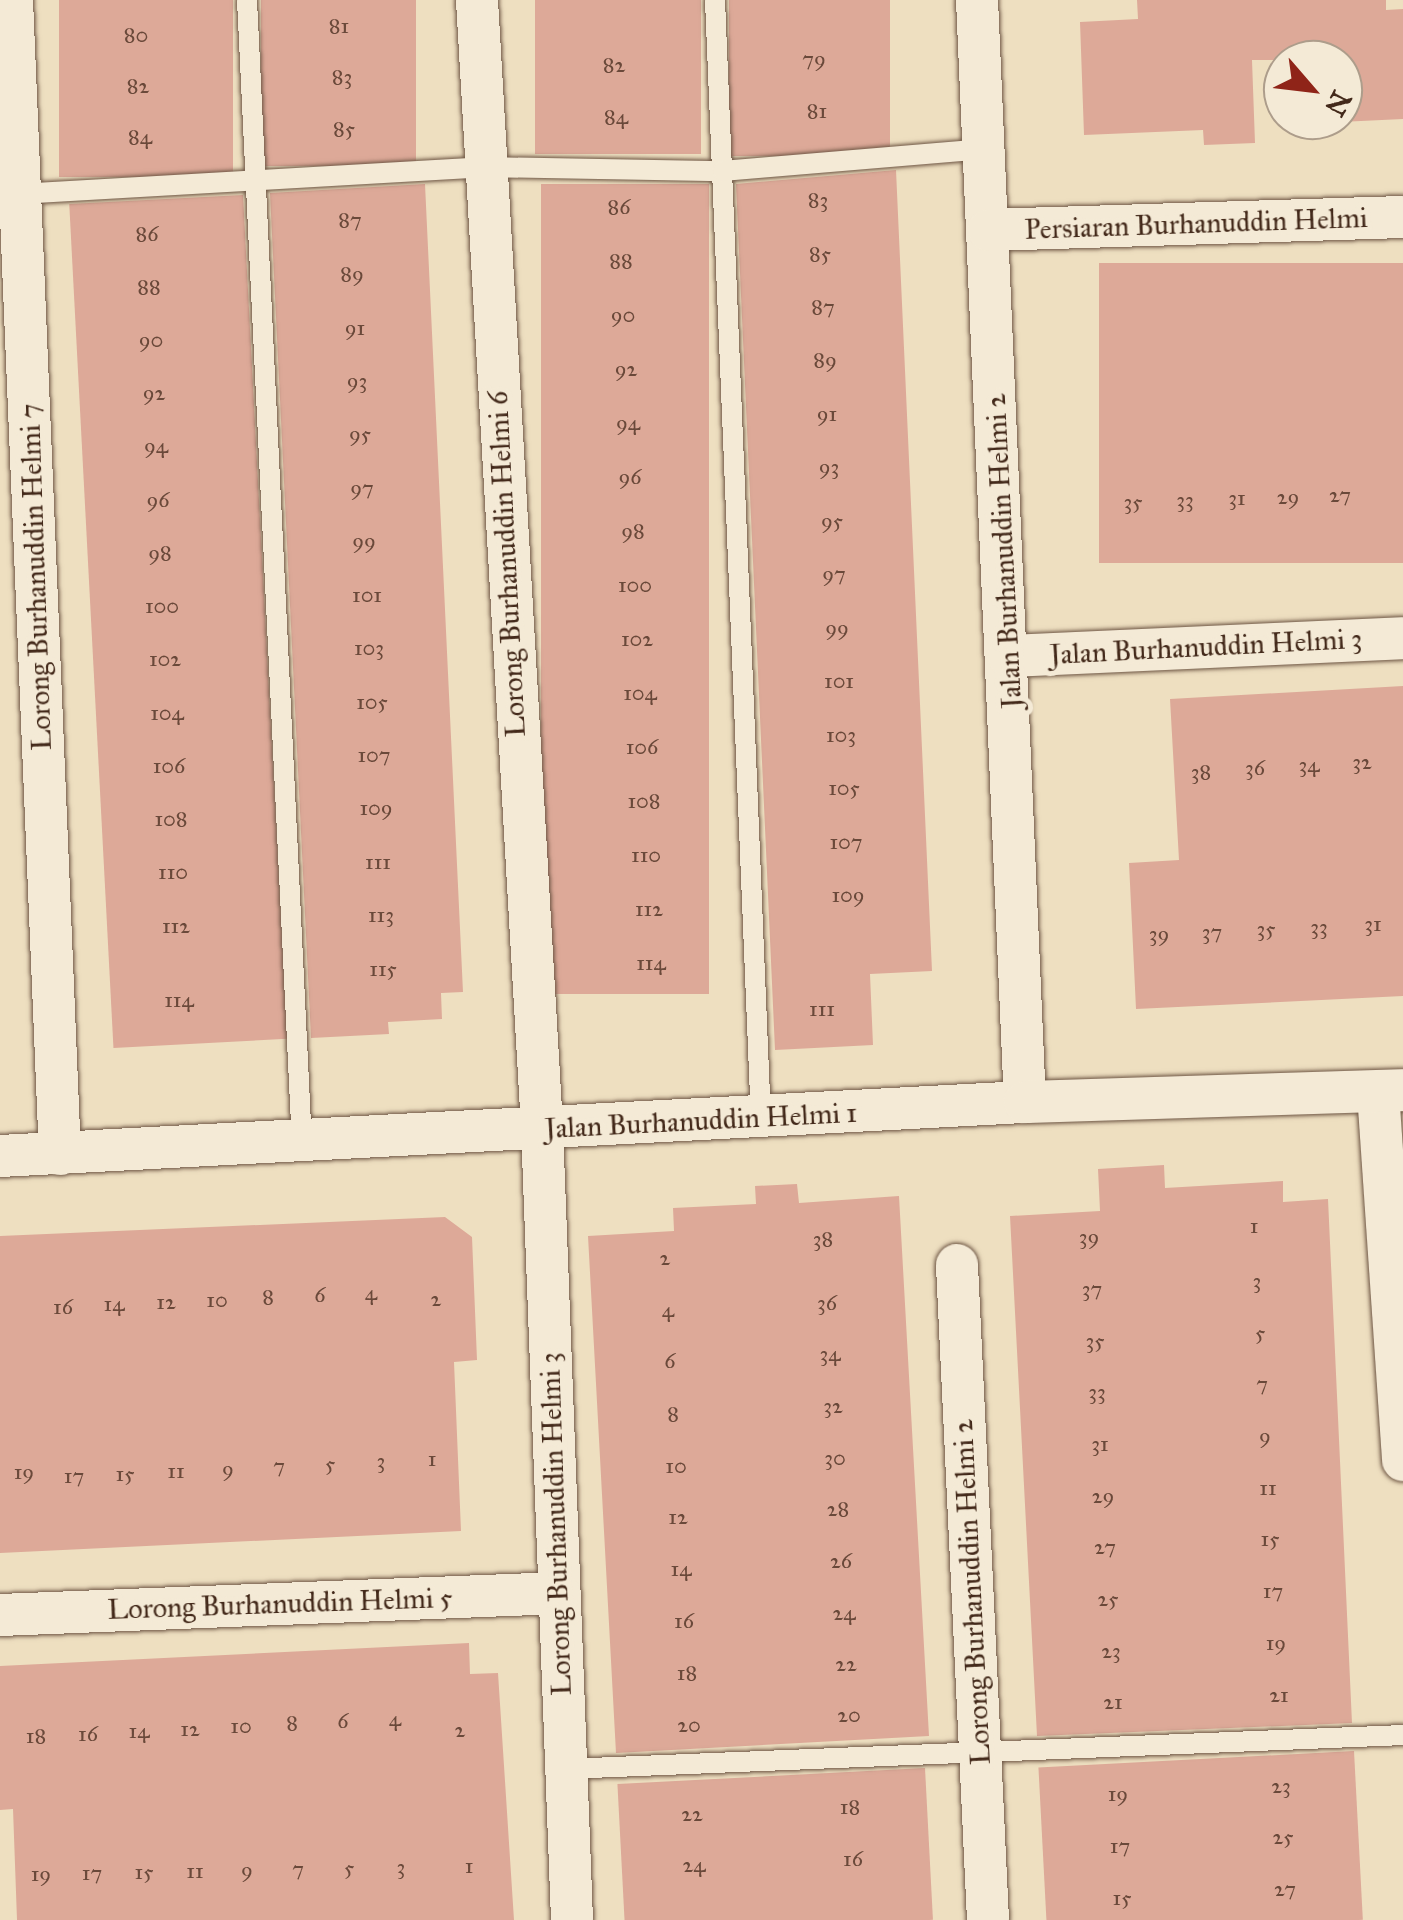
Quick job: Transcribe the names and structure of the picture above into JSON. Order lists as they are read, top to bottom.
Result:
{
  "streets": {
    "street": [
      "Persiaran Burhanuddin Helmi",
      "Jalan Burhanuddin Helmi 2",
      "Lorong Burhanuddin Helmi 6",
      "Lorong Burhanuddin Helmi 7",
      "Jalan Burhanuddin Helmi 3",
      "Jalan Burhanuddin Helmi 1",
      "Lorong Burhanuddin Helmi 3",
      "Lorong Burhanuddin Helmi 2",
      "Lorong Burhanuddin Helmi 5"
    ]
  },
  "crossings": [
    ["Persiaran Burhanuddin Helmi", "Jalan Burhanuddin Helmi 2"],
    ["Jalan Burhanuddin Helmi 2", "Jalan Burhanuddin Helmi 3"],
    ["Jalan Burhanuddin Helmi 2", "Jalan Burhanuddin Helmi 1"],
    ["Lorong Burhanuddin Helmi 6", "Jalan Burhanuddin Helmi 1"],
    ["Lorong Burhanuddin Helmi 6", "Lorong Burhanuddin Helmi 3"],
    ["Lorong Burhanuddin Helmi 7", "Jalan Burhanuddin Helmi 1"],
    ["Jalan Burhanuddin Helmi 1", "Lorong Burhanuddin Helmi 3"],
    ["Lorong Burhanuddin Helmi 3", "Lorong Burhanuddin Helmi 5"]
  ],
  "house_numbers": [
    "81",
    "80",
    "79",
    "82",
    "83",
    "82",
    "81",
    "84",
    "85",
    "84",
    "83",
    "86",
    "87",
    "86",
    "85",
    "88",
    "89",
    "88",
    "87",
    "90",
    "91",
    "90",
    "89",
    "92",
    "93",
    "92",
    "91",
    "94",
    "95",
    "94",
    "93",
    "96",
    "97",
    "27",
    "29",
    "31",
    "96",
    "33",
    "35",
    "95",
    "98",
    "99",
    "98",
    "97",
    "100",
    "101",
    "100",
    "99",
    "102",
    "103",
    "102",
    "101",
    "104",
    "105",
    "104",
    "103",
    "106",
    "107",
    "32",
    "34",
    "106",
    "36",
    "38",
    "105",
    "108",
    "109",
    "108",
    "107",
    "110",
    "111",
    "110",
    "109",
    "112",
    "113",
    "31",
    "112",
    "33",
    "35",
    "37",
    "39",
    "114",
    "115",
    "114",
    "111",
    "1",
    "39",
    "38",
    "2",
    "3",
    "37",
    "4",
    "6",
    "8",
    "2",
    "10",
    "12",
    "36",
    "14",
    "16",
    "4",
    "5",
    "35",
    "34",
    "6",
    "7",
    "33",
    "32",
    "8",
    "9",
    "31",
    "30",
    "1",
    "3",
    "5",
    "7",
    "10",
    "9",
    "11",
    "19",
    "15",
    "17",
    "11",
    "29",
    "28",
    "12",
    "15",
    "27",
    "26",
    "14",
    "17",
    "25",
    "24",
    "16",
    "19",
    "23",
    "22",
    "18",
    "21",
    "21",
    "20",
    "4",
    "6",
    "8",
    "20",
    "10",
    "12",
    "2",
    "14",
    "16",
    "18",
    "23",
    "19",
    "18",
    "22",
    "25",
    "17",
    "16",
    "24",
    "1",
    "3",
    "5",
    "7",
    "9",
    "11",
    "15",
    "17",
    "19",
    "27",
    "15"
  ],
  "north": "bottom right"
}
